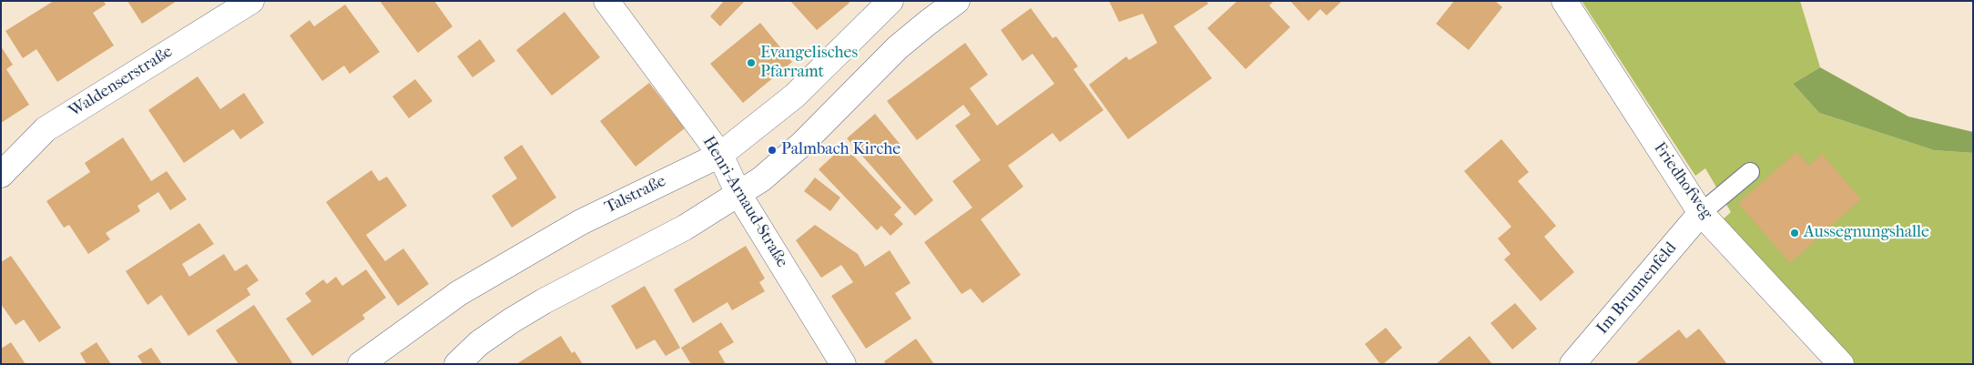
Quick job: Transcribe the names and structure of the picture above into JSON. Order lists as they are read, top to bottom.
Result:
{
  "streets": {
    "street": [
      "Waldenserstraße",
      "Friedhofweg",
      "Talstraße",
      "Henri-Arnaud-Straße",
      "Im Brunnenfeld"
    ]
  },
  "crossings": [
    ["Friedhofweg", "Im Brunnenfeld"],
    ["Talstraße", "Henri-Arnaud-Straße"]
  ],
  "places": ["Evangelisches Pfarramt", "Palmbach Kirche", "Aussegnungshalle"]
}
